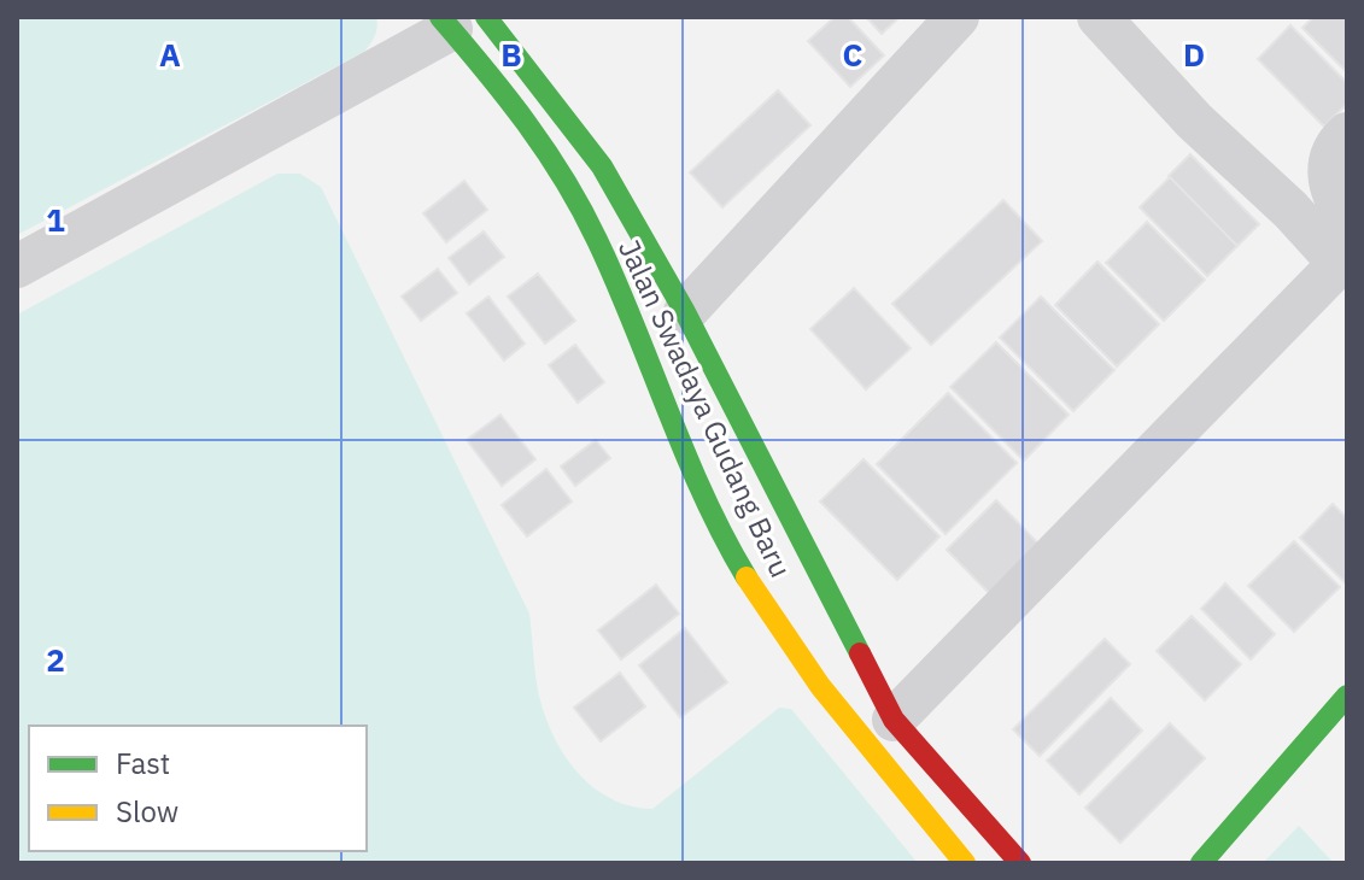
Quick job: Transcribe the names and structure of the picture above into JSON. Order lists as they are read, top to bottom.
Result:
{
  "streets": {
    "street": ["Jalan Swadaya Gudang Baru"]
  },
  "legend": ["Fast", "Slow"],
  "grid": {
    "columns": [
      "A",
      "B",
      "C",
      "D"
    ],
    "rows": ["1", "2"]
  }
}
